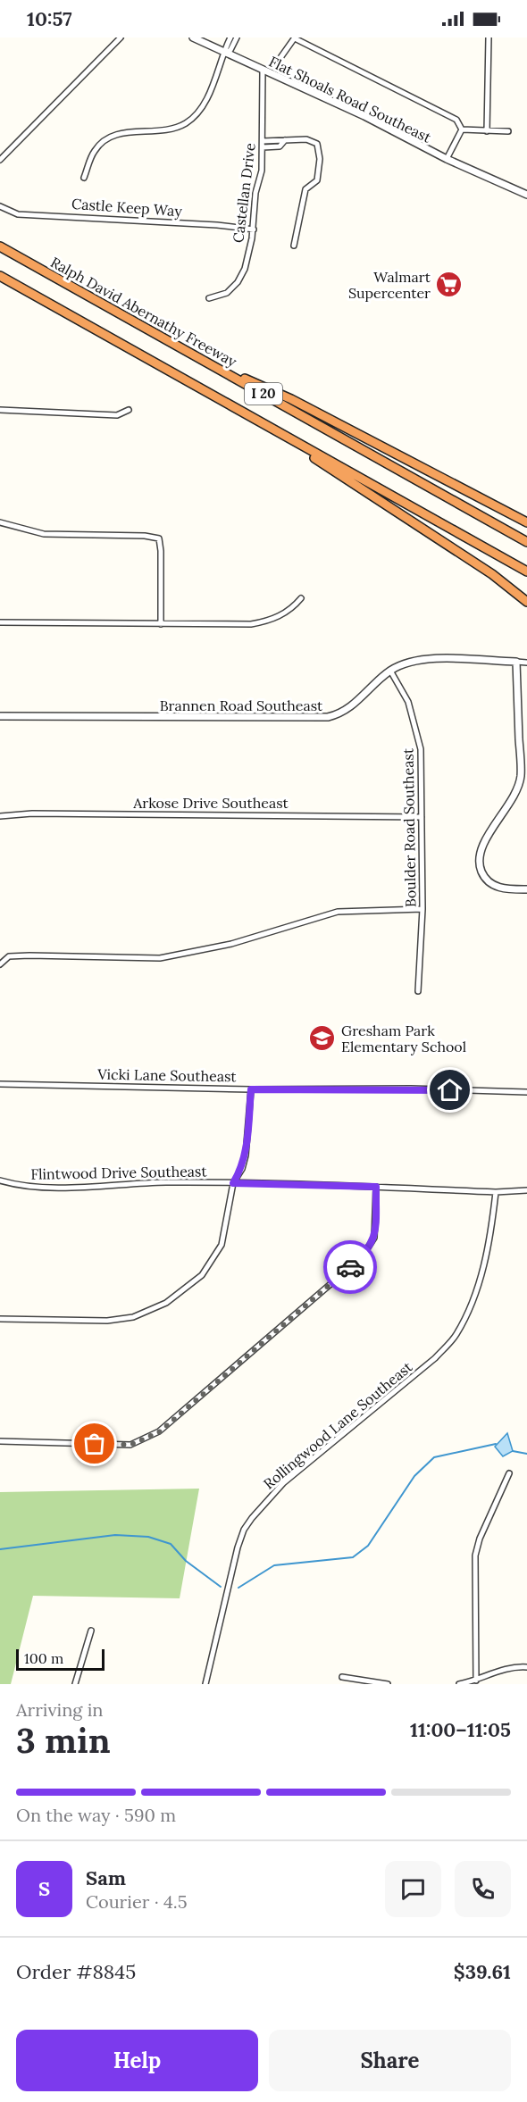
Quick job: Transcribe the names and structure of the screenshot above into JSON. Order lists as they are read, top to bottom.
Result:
{
  "streets": {
    "highway": ["Ralph David Abernathy Freeway", "I 20"],
    "street": [
      "Flat Shoals Road Southeast",
      "Castellan Drive",
      "Castle Keep Way",
      "Brannen Road Southeast",
      "Arkose Drive Southeast",
      "Boulder Road Southeast",
      "Vicki Lane Southeast",
      "Flintwood Drive Southeast",
      "Rollingwood Lane Southeast"
    ]
  },
  "crossings": [
    ["Flat Shoals Road Southeast", "Castellan Drive"],
    ["Castellan Drive", "Castle Keep Way"],
    ["Brannen Road Southeast", "Boulder Road Southeast"],
    ["Arkose Drive Southeast", "Boulder Road Southeast"],
    ["Flintwood Drive Southeast", "Rollingwood Lane Southeast"]
  ],
  "places": {
    "supermarket": ["Walmart Supercenter"],
    "school or university": ["Gresham Park Elementary School"]
  },
  "scale_bar": "100 m",
  "page": {
    "status": "10:57",
    "scale": "100 m",
    "heading": ["3 min", "Arriving in", "11:00–11:05"],
    "panel": [
      "Sam",
      "Courier · 4.5",
      "Order #8845",
      "$39.61"
    ],
    "bar": "On the way · 590 m",
    "round": "S",
    "buttons": ["Help", "Share"]
  }
}
